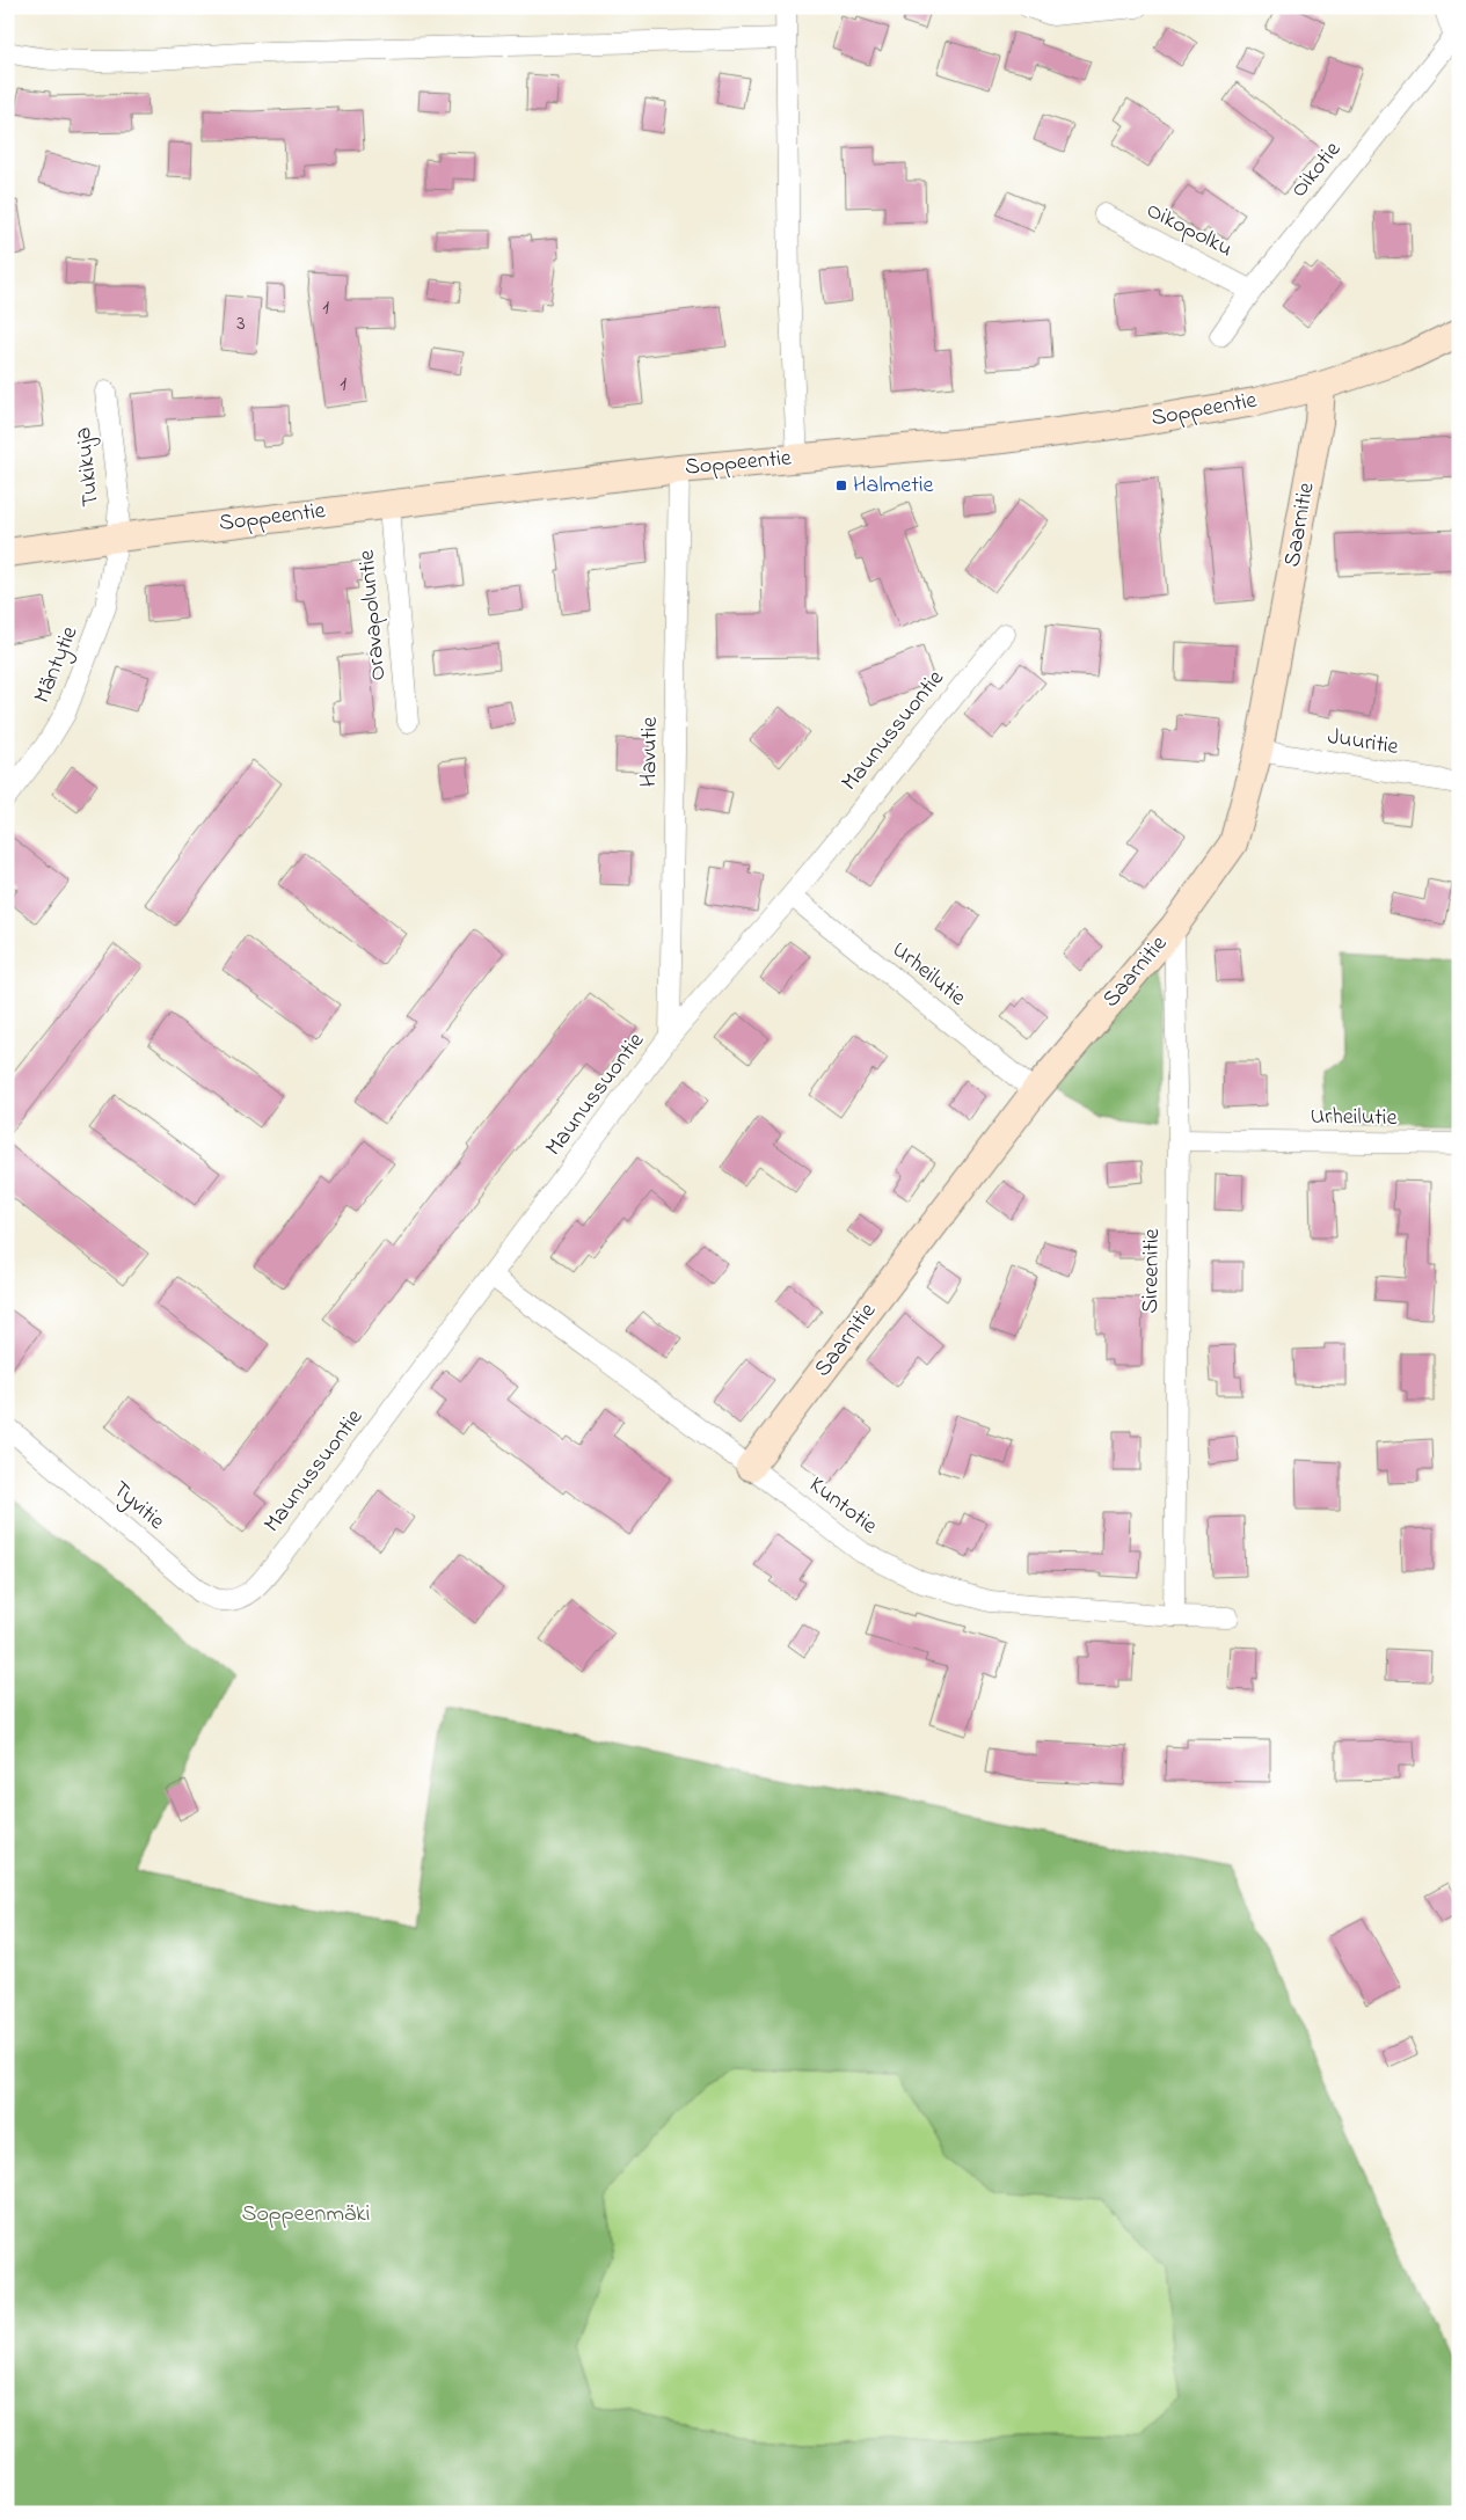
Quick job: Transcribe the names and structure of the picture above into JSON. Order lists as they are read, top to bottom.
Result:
{
  "streets": {
    "main road": ["Soppeentie", "Saarnitie"],
    "street": [
      "Oikotie",
      "Oikopolku",
      "Tukikuja",
      "Oravapoluntie",
      "Mäntytie",
      "Maunussuontie",
      "Juuritie",
      "Havutie",
      "Urheilutie",
      "Sireenitie",
      "Tyvitie",
      "Kuntotie"
    ]
  },
  "crossings": [
    ["Oikotie", "Oikopolku"],
    ["Soppeentie", "Tukikuja"],
    ["Soppeentie", "Saarnitie"],
    ["Soppeentie", "Oravapoluntie"],
    ["Soppeentie", "Mäntytie"],
    ["Soppeentie", "Havutie"],
    ["Tukikuja", "Mäntytie"],
    ["Saarnitie", "Juuritie"],
    ["Saarnitie", "Urheilutie"],
    ["Saarnitie", "Sireenitie"],
    ["Saarnitie", "Kuntotie"],
    ["Maunussuontie", "Havutie"],
    ["Maunussuontie", "Urheilutie"],
    ["Maunussuontie", "Tyvitie"],
    ["Maunussuontie", "Kuntotie"],
    ["Urheilutie", "Sireenitie"],
    ["Sireenitie", "Kuntotie"]
  ],
  "parks": ["Soppeenmäki"],
  "places": {
    "transit": ["Halmetie"]
  },
  "house_numbers": ["1", "3", "1"]
}
